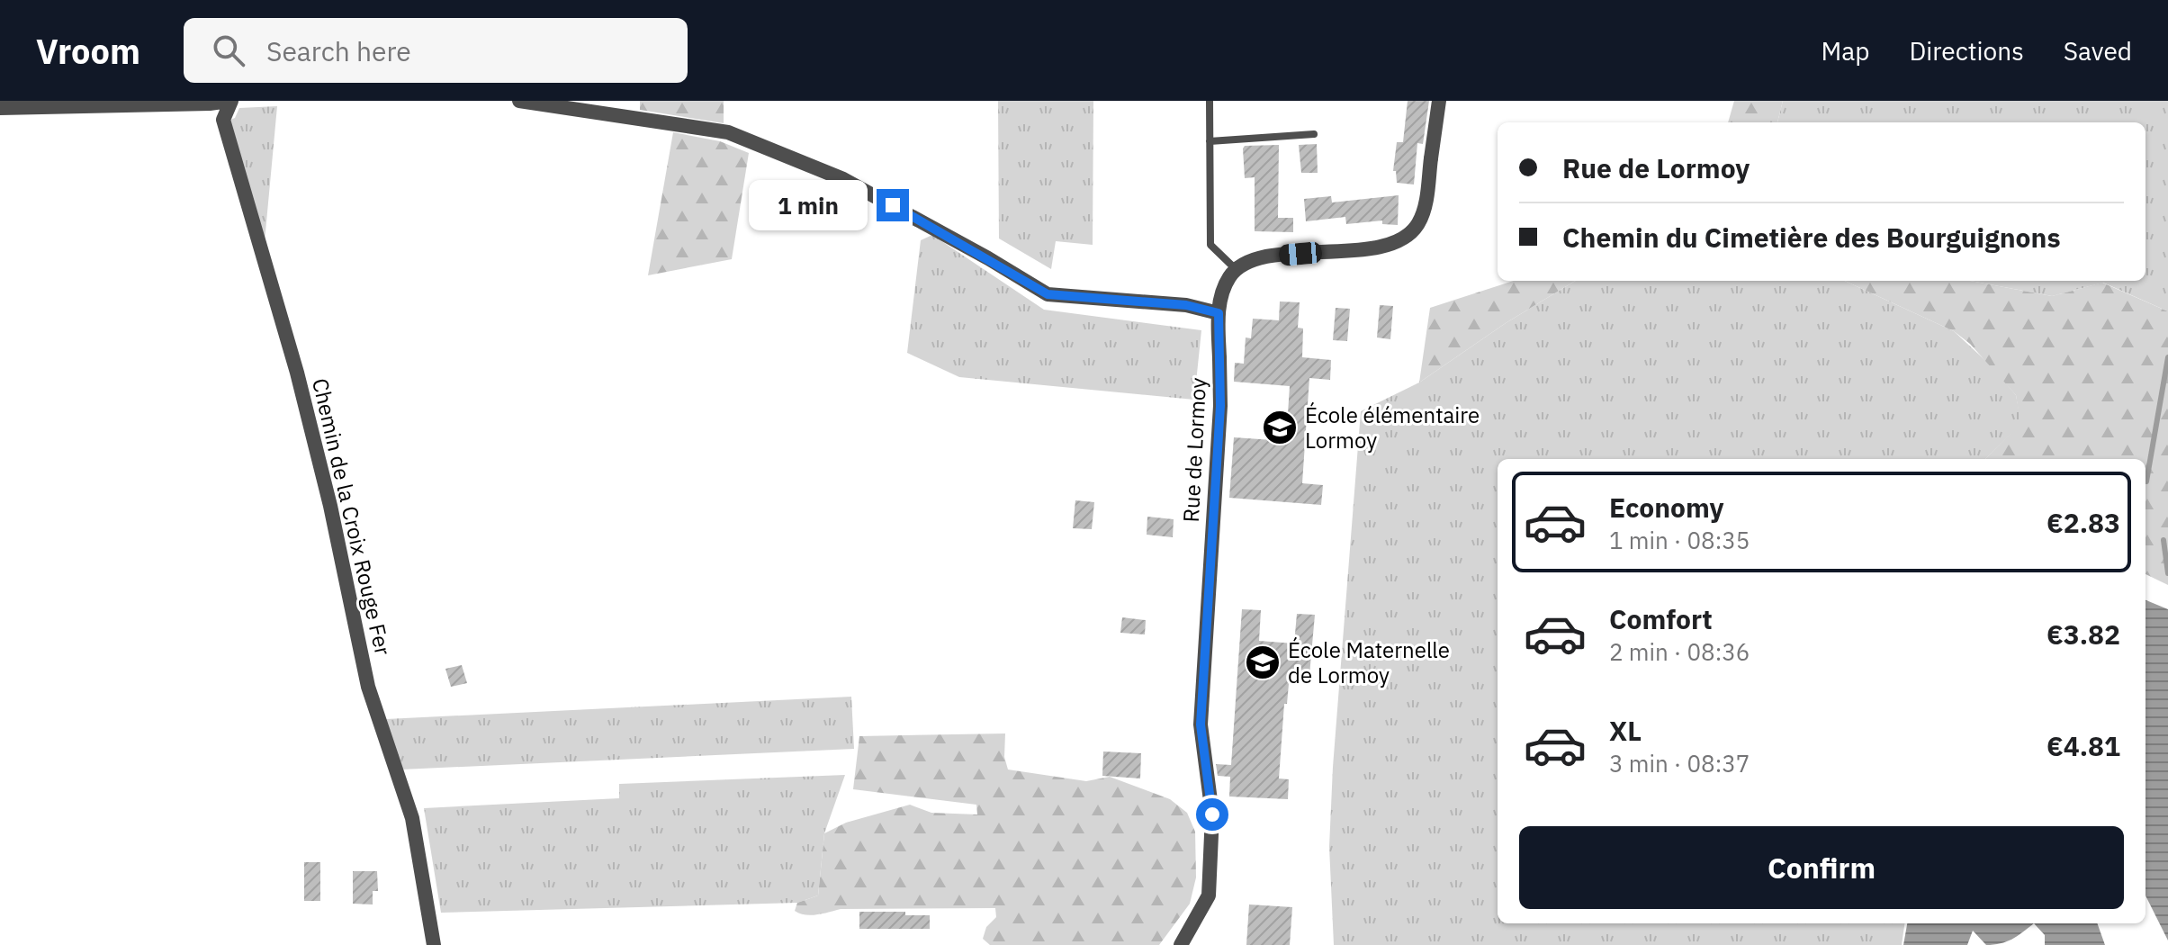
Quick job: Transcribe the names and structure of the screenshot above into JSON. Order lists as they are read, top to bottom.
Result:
{
  "streets": {
    "street": ["Rue de Lormoy", "Chemin de la Croix Rouge Fer"]
  },
  "places": {
    "school or university": ["École élémentaire Lormoy", "École Maternelle de Lormoy"]
  },
  "page": {
    "header": "Vroom",
    "search": "Search here",
    "nav": ["Map", "Directions", "Saved"],
    "banner": ["Rue de Lormoy", "Chemin du Cimetière des Bourguignons"],
    "bubble": "1 min",
    "list": [
      {
        "name": "Economy",
        "note": "1 min · 08:35",
        "value": "€2.83"
      },
      {
        "name": "Comfort",
        "note": "2 min · 08:36",
        "value": "€3.82"
      },
      {
        "name": "XL",
        "note": "3 min · 08:37",
        "value": "€4.81"
      }
    ],
    "buttons": "Confirm"
  }
}
